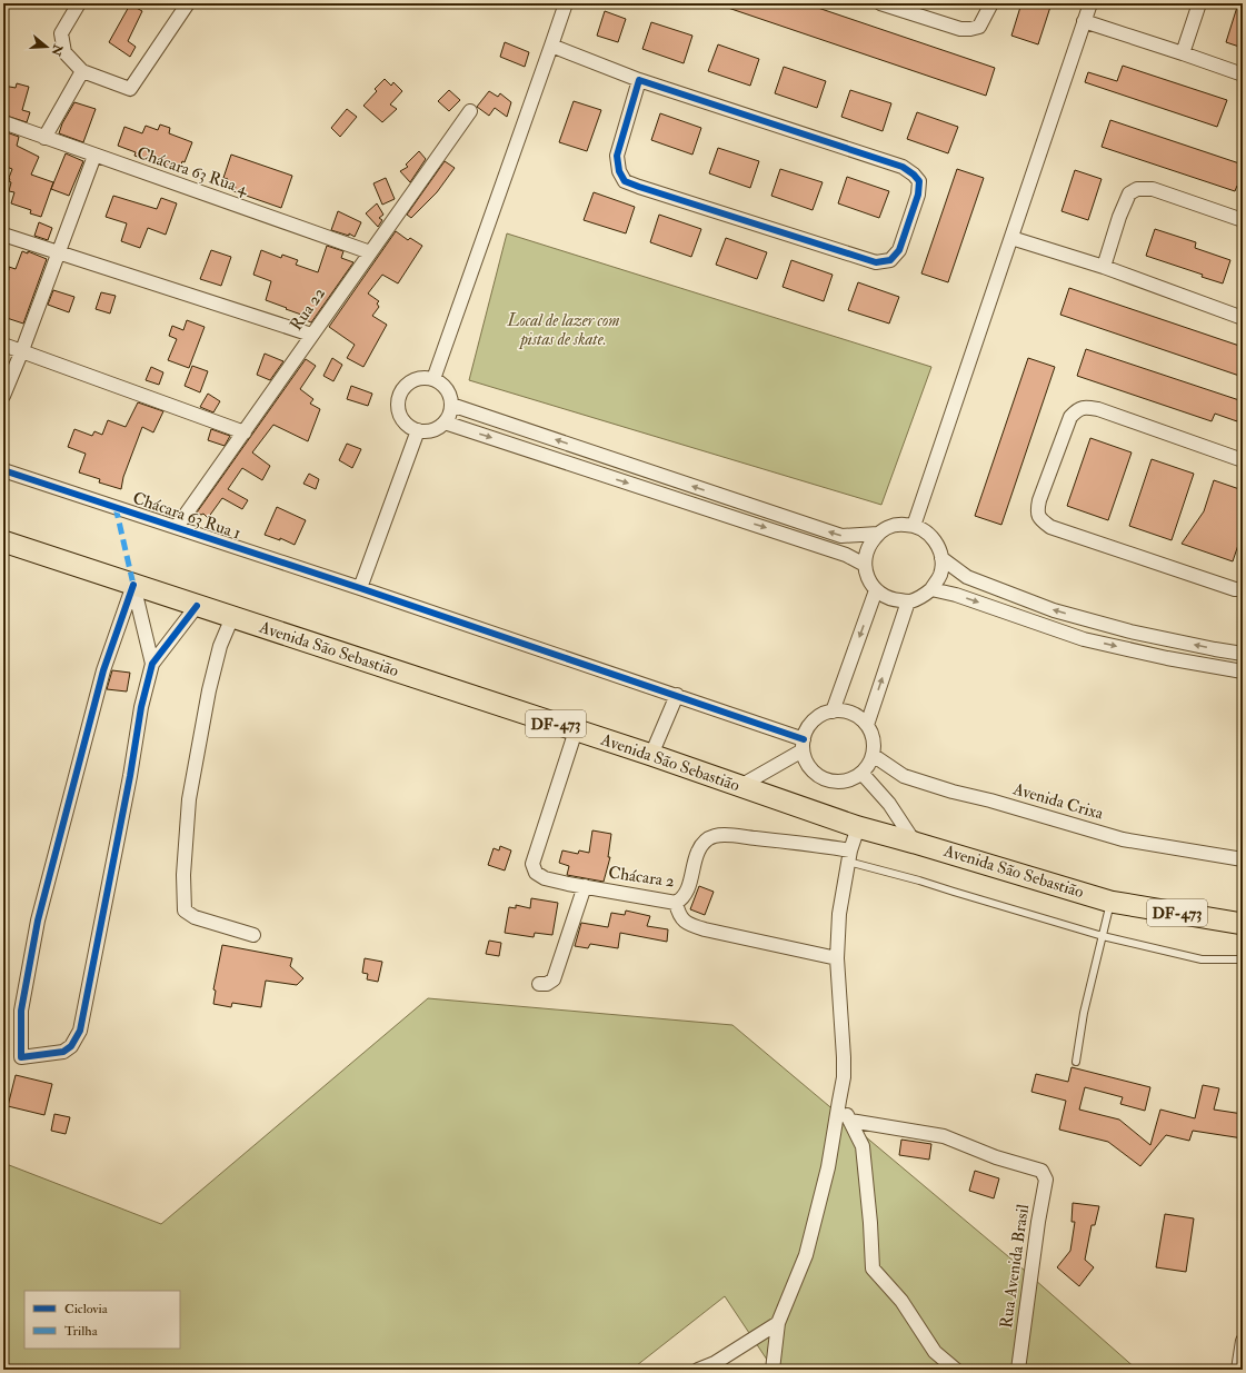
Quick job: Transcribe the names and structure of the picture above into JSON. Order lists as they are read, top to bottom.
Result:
{
  "streets": {
    "main road": ["Avenida São Sebastião", "DF-473"],
    "street": [
      "Chácara 63 Rua 4",
      "Rua 22",
      "Chácara 63 Rua 1",
      "Avenida Crixa",
      "Chácara 2",
      "Rua Avenida Brasil"
    ]
  },
  "crossings": [
    ["Chácara 63 Rua 4", "Rua 22"],
    ["Rua 22", "Chácara 63 Rua 1"],
    ["Chácara 63 Rua 1", "Avenida Crixa"],
    ["Avenida São Sebastião", "Chácara 2"]
  ],
  "parks": ["Local de lazer com pistas de skate."],
  "legend": ["Ciclovia", "Trilha"],
  "north": "right"
}
